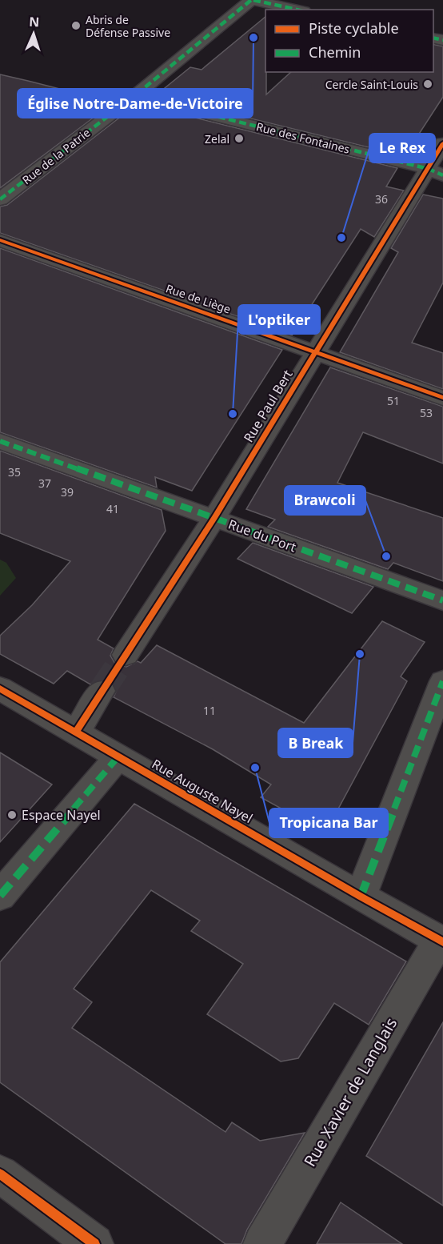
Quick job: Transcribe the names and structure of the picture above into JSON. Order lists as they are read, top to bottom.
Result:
{
  "streets": {
    "street": [
      "Rue des Fontaines",
      "Rue de la Patrie",
      "Rue de Liège",
      "Rue Paul Bert",
      "Rue du Port",
      "Rue Auguste Nayel",
      "Rue Xavier de Langlais"
    ]
  },
  "crossings": [
    ["Rue des Fontaines", "Rue de la Patrie"],
    ["Rue des Fontaines", "Rue Paul Bert"],
    ["Rue de Liège", "Rue Paul Bert"],
    ["Rue Paul Bert", "Rue du Port"],
    ["Rue Auguste Nayel", "Rue Xavier de Langlais"]
  ],
  "places": [
    "Abris de Défense Passive",
    "Église Notre-Dame-de-Victoire",
    "Cercle Saint-Louis",
    "Zelal",
    "Le Rex",
    "L'optiker",
    "Brawcoli",
    "B Break",
    "Tropicana Bar",
    "Espace Nayel"
  ],
  "house_numbers": [
    "36",
    "51",
    "53",
    "35",
    "37",
    "39",
    "41",
    "11"
  ],
  "legend": ["Piste cyclable", "Chemin"],
  "north": "top"
}
